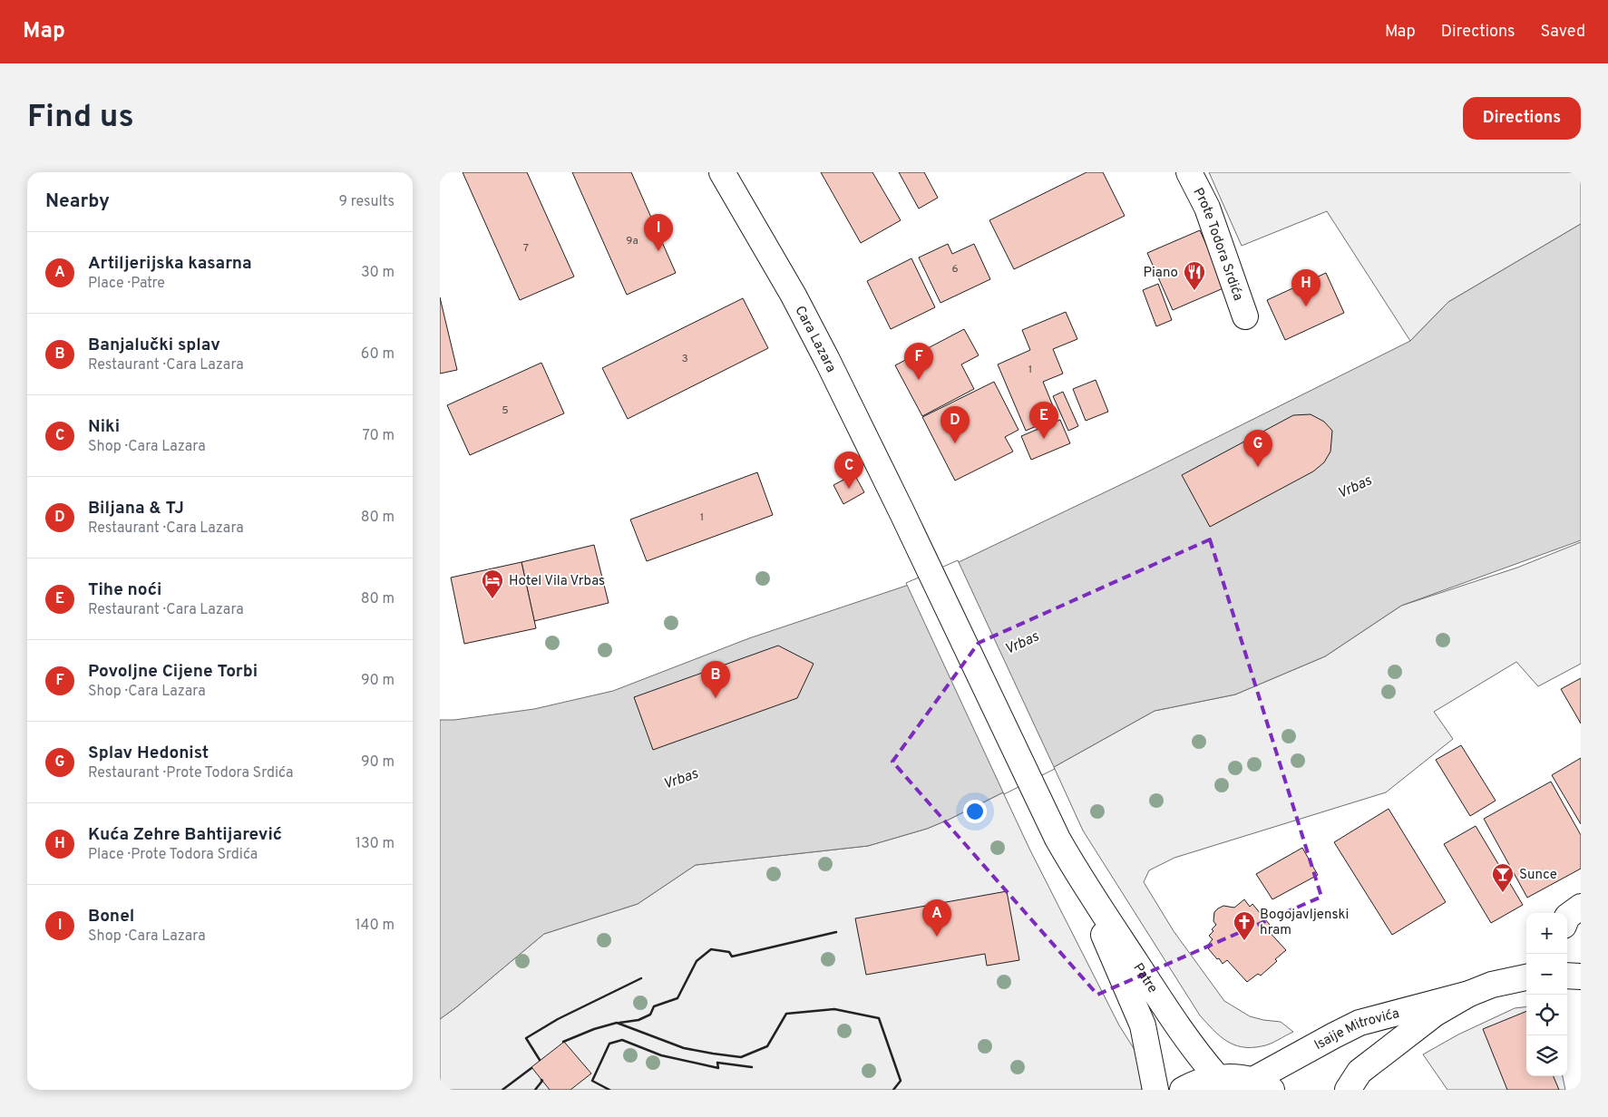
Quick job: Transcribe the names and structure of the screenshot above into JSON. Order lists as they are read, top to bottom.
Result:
{
  "streets": {
    "street": [
      "Prote Todora Srdića",
      "Cara Lazara",
      "Patre",
      "Isaije Mitrovića"
    ]
  },
  "crossings": [
    ["Cara Lazara", "Patre"]
  ],
  "water": ["Vrbas"],
  "places": {
    "restaurant": ["Piano"],
    "hotel": ["Hotel Vila Vrbas"],
    "bar": ["Sunce"],
    "church": ["Bogojavljenski hram"]
  },
  "house_numbers": [
    "9a",
    "7",
    "6",
    "3",
    "1",
    "5",
    "1"
  ],
  "page": {
    "header": "Map",
    "nav": ["Map", "Directions", "Saved"],
    "buttons": "Directions",
    "title": "Find us",
    "heading": ["Nearby", "9 results"],
    "pins": [
      "I",
      "H",
      "F",
      "E",
      "D",
      "G",
      "C",
      "B",
      "A"
    ],
    "list": [
      {
        "mark": "A",
        "name": "Artiljerijska kasarna",
        "note": "Place · Patre",
        "value": "30 m"
      },
      {
        "mark": "B",
        "name": "Banjalučki splav",
        "note": "Restaurant · Cara Lazara",
        "value": "60 m"
      },
      {
        "mark": "C",
        "name": "Niki",
        "note": "Shop · Cara Lazara",
        "value": "70 m"
      },
      {
        "mark": "D",
        "name": "Biljana & TJ",
        "note": "Restaurant · Cara Lazara",
        "value": "80 m"
      },
      {
        "mark": "E",
        "name": "Tihe noći",
        "note": "Restaurant · Cara Lazara",
        "value": "80 m"
      },
      {
        "mark": "F",
        "name": "Povoljne Cijene Torbi",
        "note": "Shop · Cara Lazara",
        "value": "90 m"
      },
      {
        "mark": "G",
        "name": "Splav Hedonist",
        "note": "Restaurant · Prote Todora Srdića",
        "value": "90 m"
      },
      {
        "mark": "H",
        "name": "Kuća Zehre Bahtijarević",
        "note": "Place · Prote Todora Srdića",
        "value": "130 m"
      },
      {
        "mark": "I",
        "name": "Bonel",
        "note": "Shop · Cara Lazara",
        "value": "140 m"
      }
    ],
    "map_buttons": ["+", "−"]
  }
}
